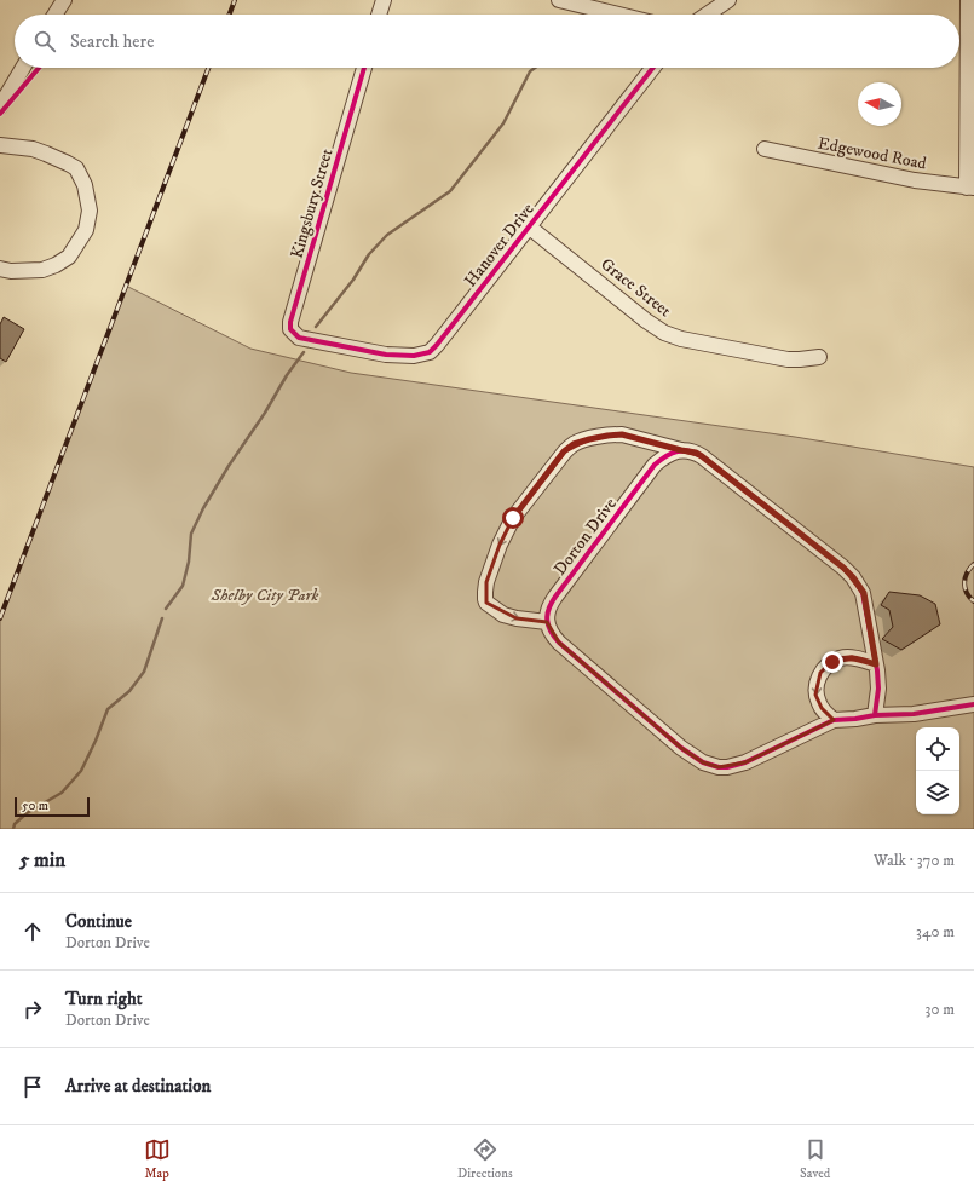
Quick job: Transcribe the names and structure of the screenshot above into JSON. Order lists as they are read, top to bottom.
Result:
{
  "streets": {
    "street": [
      "Edgewood Road",
      "Kingsbury Street",
      "Hanover Drive",
      "Grace Street",
      "Dorton Drive"
    ]
  },
  "crossings": [
    ["Kingsbury Street", "Hanover Drive"],
    ["Hanover Drive", "Grace Street"]
  ],
  "parks": ["Shelby City Park"],
  "scale_bar": "50 m",
  "north": "left",
  "page": {
    "search": "Search here",
    "scale": "50 m",
    "heading": ["5 min", "Walk · 370 m"],
    "list": [
      ["Continue", "Dorton Drive", "340 m"],
      ["Turn right", "Dorton Drive", "30 m"],
      "Arrive at destination"
    ],
    "nav": ["Map", "Directions", "Saved"]
  }
}
